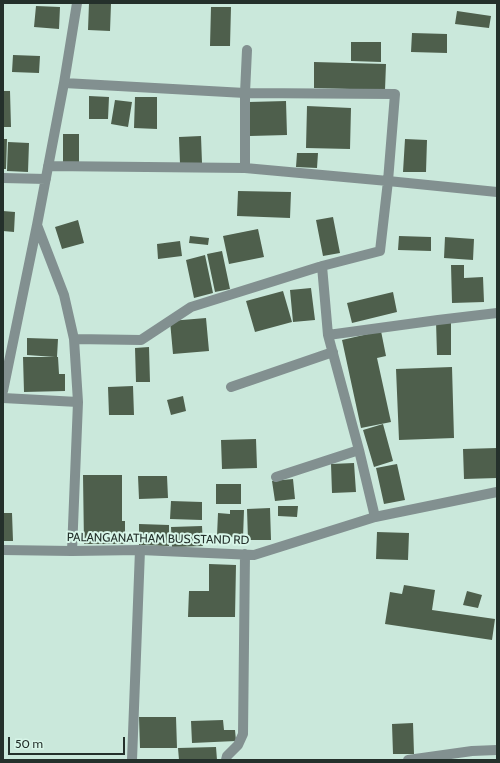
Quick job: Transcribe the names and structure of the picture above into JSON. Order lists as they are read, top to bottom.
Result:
{
  "streets": {
    "street": ["PALANGANATHAM BUS STAND RD"]
  },
  "scale_bar": "50 m"
}
